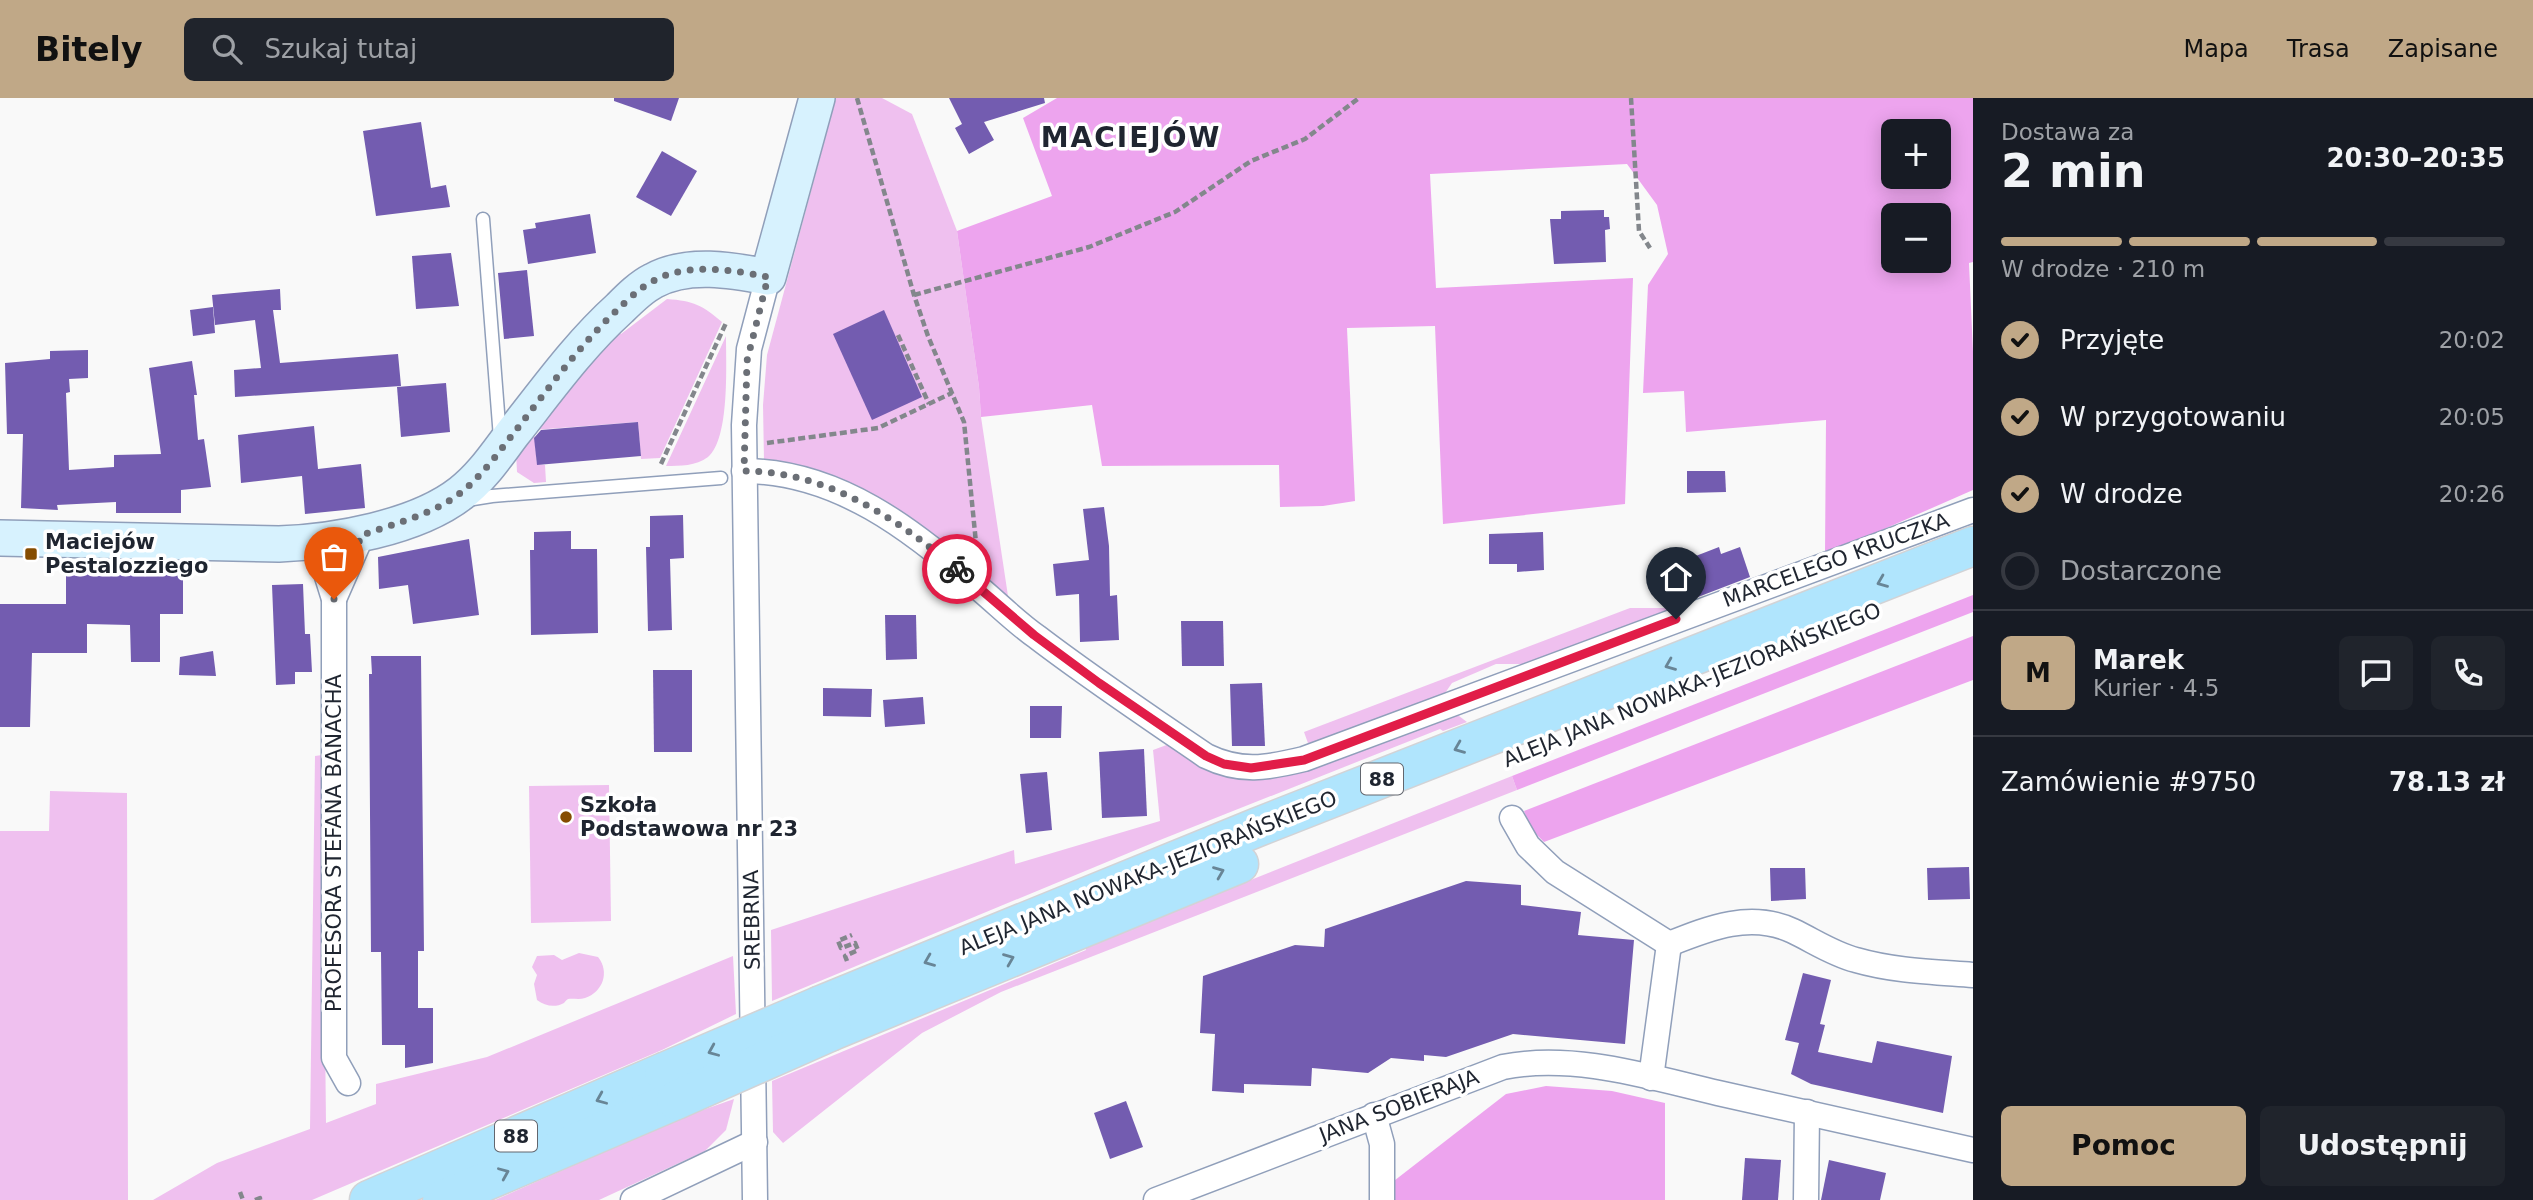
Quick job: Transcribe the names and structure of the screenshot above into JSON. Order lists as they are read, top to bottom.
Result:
{
  "streets": {
    "main road": ["ALEJA JANA NOWAKA-JEZIORAŃSKIEGO", "88"],
    "street": [
      "MARCELEGO KRUCZKA",
      "PROFESORA STEFANA BANACHA",
      "SREBRNA",
      "JANA SOBIERAJA"
    ]
  },
  "crossings": [
    ["MARCELEGO KRUCZKA", "SREBRNA"]
  ],
  "districts": ["MACIEJÓW"],
  "places": {
    "transit": ["Maciejów Pestalozziego"],
    "other": ["Szkoła Podstawowa nr 23"]
  },
  "page": {
    "header": "Bitely",
    "search": "Szukaj tutaj",
    "nav": ["Mapa", "Trasa", "Zapisane"],
    "heading": ["2 min", "Dostawa za", "20:30–20:35"],
    "panel": [
      "Marek",
      "Kurier · 4.5",
      "Zamówienie #9750",
      "78.13 zł"
    ],
    "map_buttons": ["+", "−"],
    "bar": "W drodze · 210 m",
    "list": [
      ["Przyjęte", "20:02"],
      ["W przygotowaniu", "20:05"],
      ["W drodze", "20:26"],
      "Dostarczone"
    ],
    "round": "M",
    "buttons": ["Pomoc", "Udostępnij"]
  }
}
